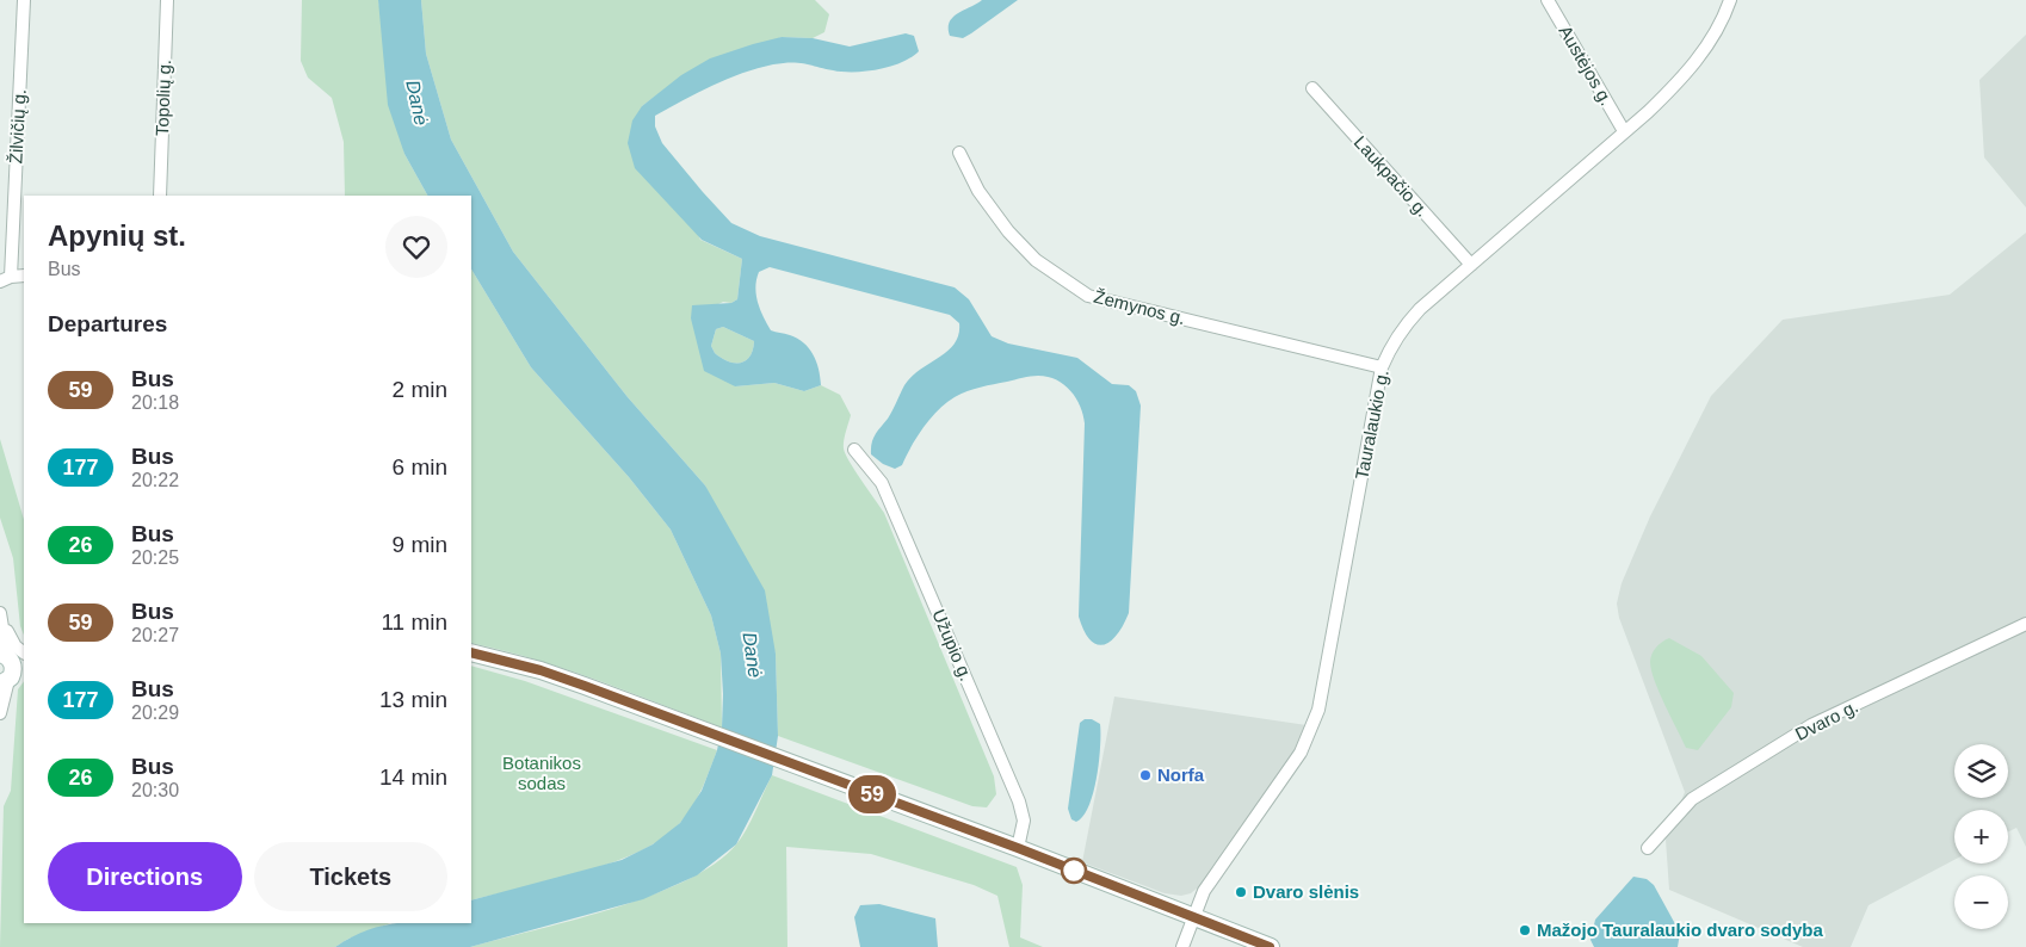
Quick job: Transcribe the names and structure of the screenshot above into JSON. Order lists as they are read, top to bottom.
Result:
{
  "streets": {
    "street": [
      "Austėjos g.",
      "Topolių g.",
      "Žilvičių g.",
      "Laukpačio g.",
      "Žemynos g.",
      "Tauralaukio g.",
      "Užupio g.",
      "Dvaro g."
    ]
  },
  "crossings": [
    ["Austėjos g.", "Tauralaukio g."],
    ["Laukpačio g.", "Tauralaukio g."],
    ["Žemynos g.", "Tauralaukio g."]
  ],
  "water": ["Danė"],
  "parks": ["Botanikos sodas"],
  "places": ["Norfa", "Dvaro slėnis", "Mažojo Tauralaukio dvaro sodyba"],
  "lines": ["bus line 59"],
  "page": {
    "on_map": "59",
    "heading": [
      ["Apynių st.", "Bus"],
      "Departures"
    ],
    "list": [
      {
        "mark": "59",
        "name": "Bus",
        "note": "20:18",
        "value": "2 min"
      },
      {
        "mark": "177",
        "name": "Bus",
        "note": "20:22",
        "value": "6 min"
      },
      {
        "mark": "26",
        "name": "Bus",
        "note": "20:25",
        "value": "9 min"
      },
      {
        "mark": "59",
        "name": "Bus",
        "note": "20:27",
        "value": "11 min"
      },
      {
        "mark": "177",
        "name": "Bus",
        "note": "20:29",
        "value": "13 min"
      },
      {
        "mark": "26",
        "name": "Bus",
        "note": "20:30",
        "value": "14 min"
      }
    ],
    "map_buttons": ["+", "−"],
    "buttons": ["Directions", "Tickets"]
  }
}
